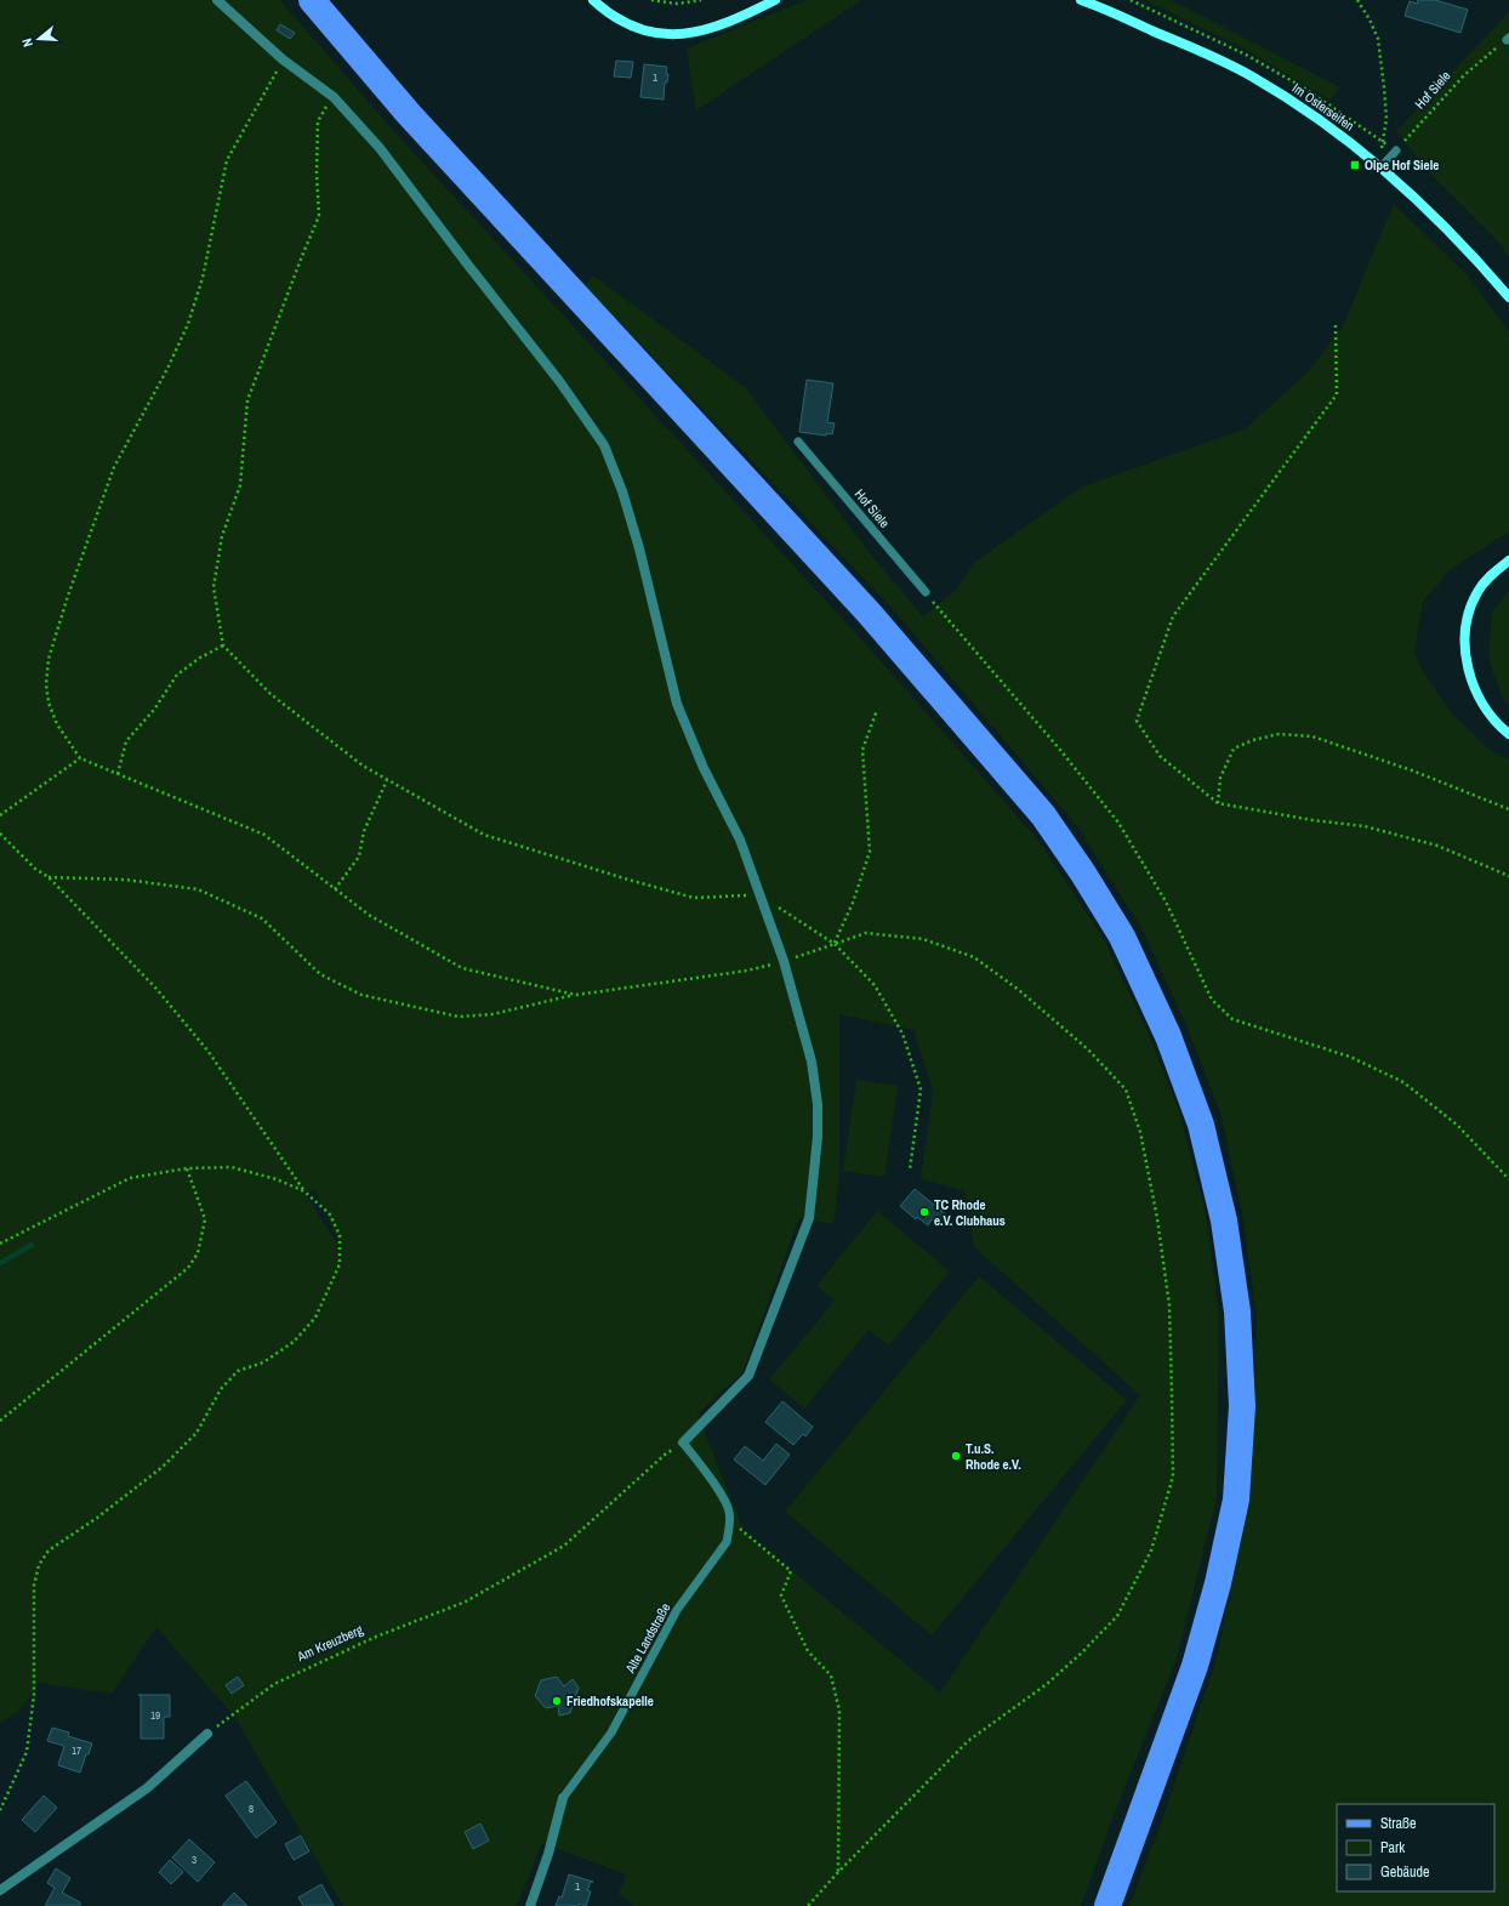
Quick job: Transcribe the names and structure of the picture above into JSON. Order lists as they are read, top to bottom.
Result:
{
  "streets": {
    "street": ["Im Osterseifen", "Alte Landstraße"],
    "lane": ["Hof Siele"],
    "path": ["Am Kreuzberg"]
  },
  "crossings": [
    ["Alte Landstraße", "Am Kreuzberg"]
  ],
  "places": {
    "transit": ["Olpe Hof Siele"],
    "other": ["TC Rhode e.V. Clubhaus", "T.u.S. Rhode e.V.", "Friedhofskapelle"]
  },
  "house_numbers": [
    "1",
    "19",
    "17",
    "8",
    "3",
    "1"
  ],
  "legend": ["Straße", "Park", "Gebäude"],
  "north": "left"
}
